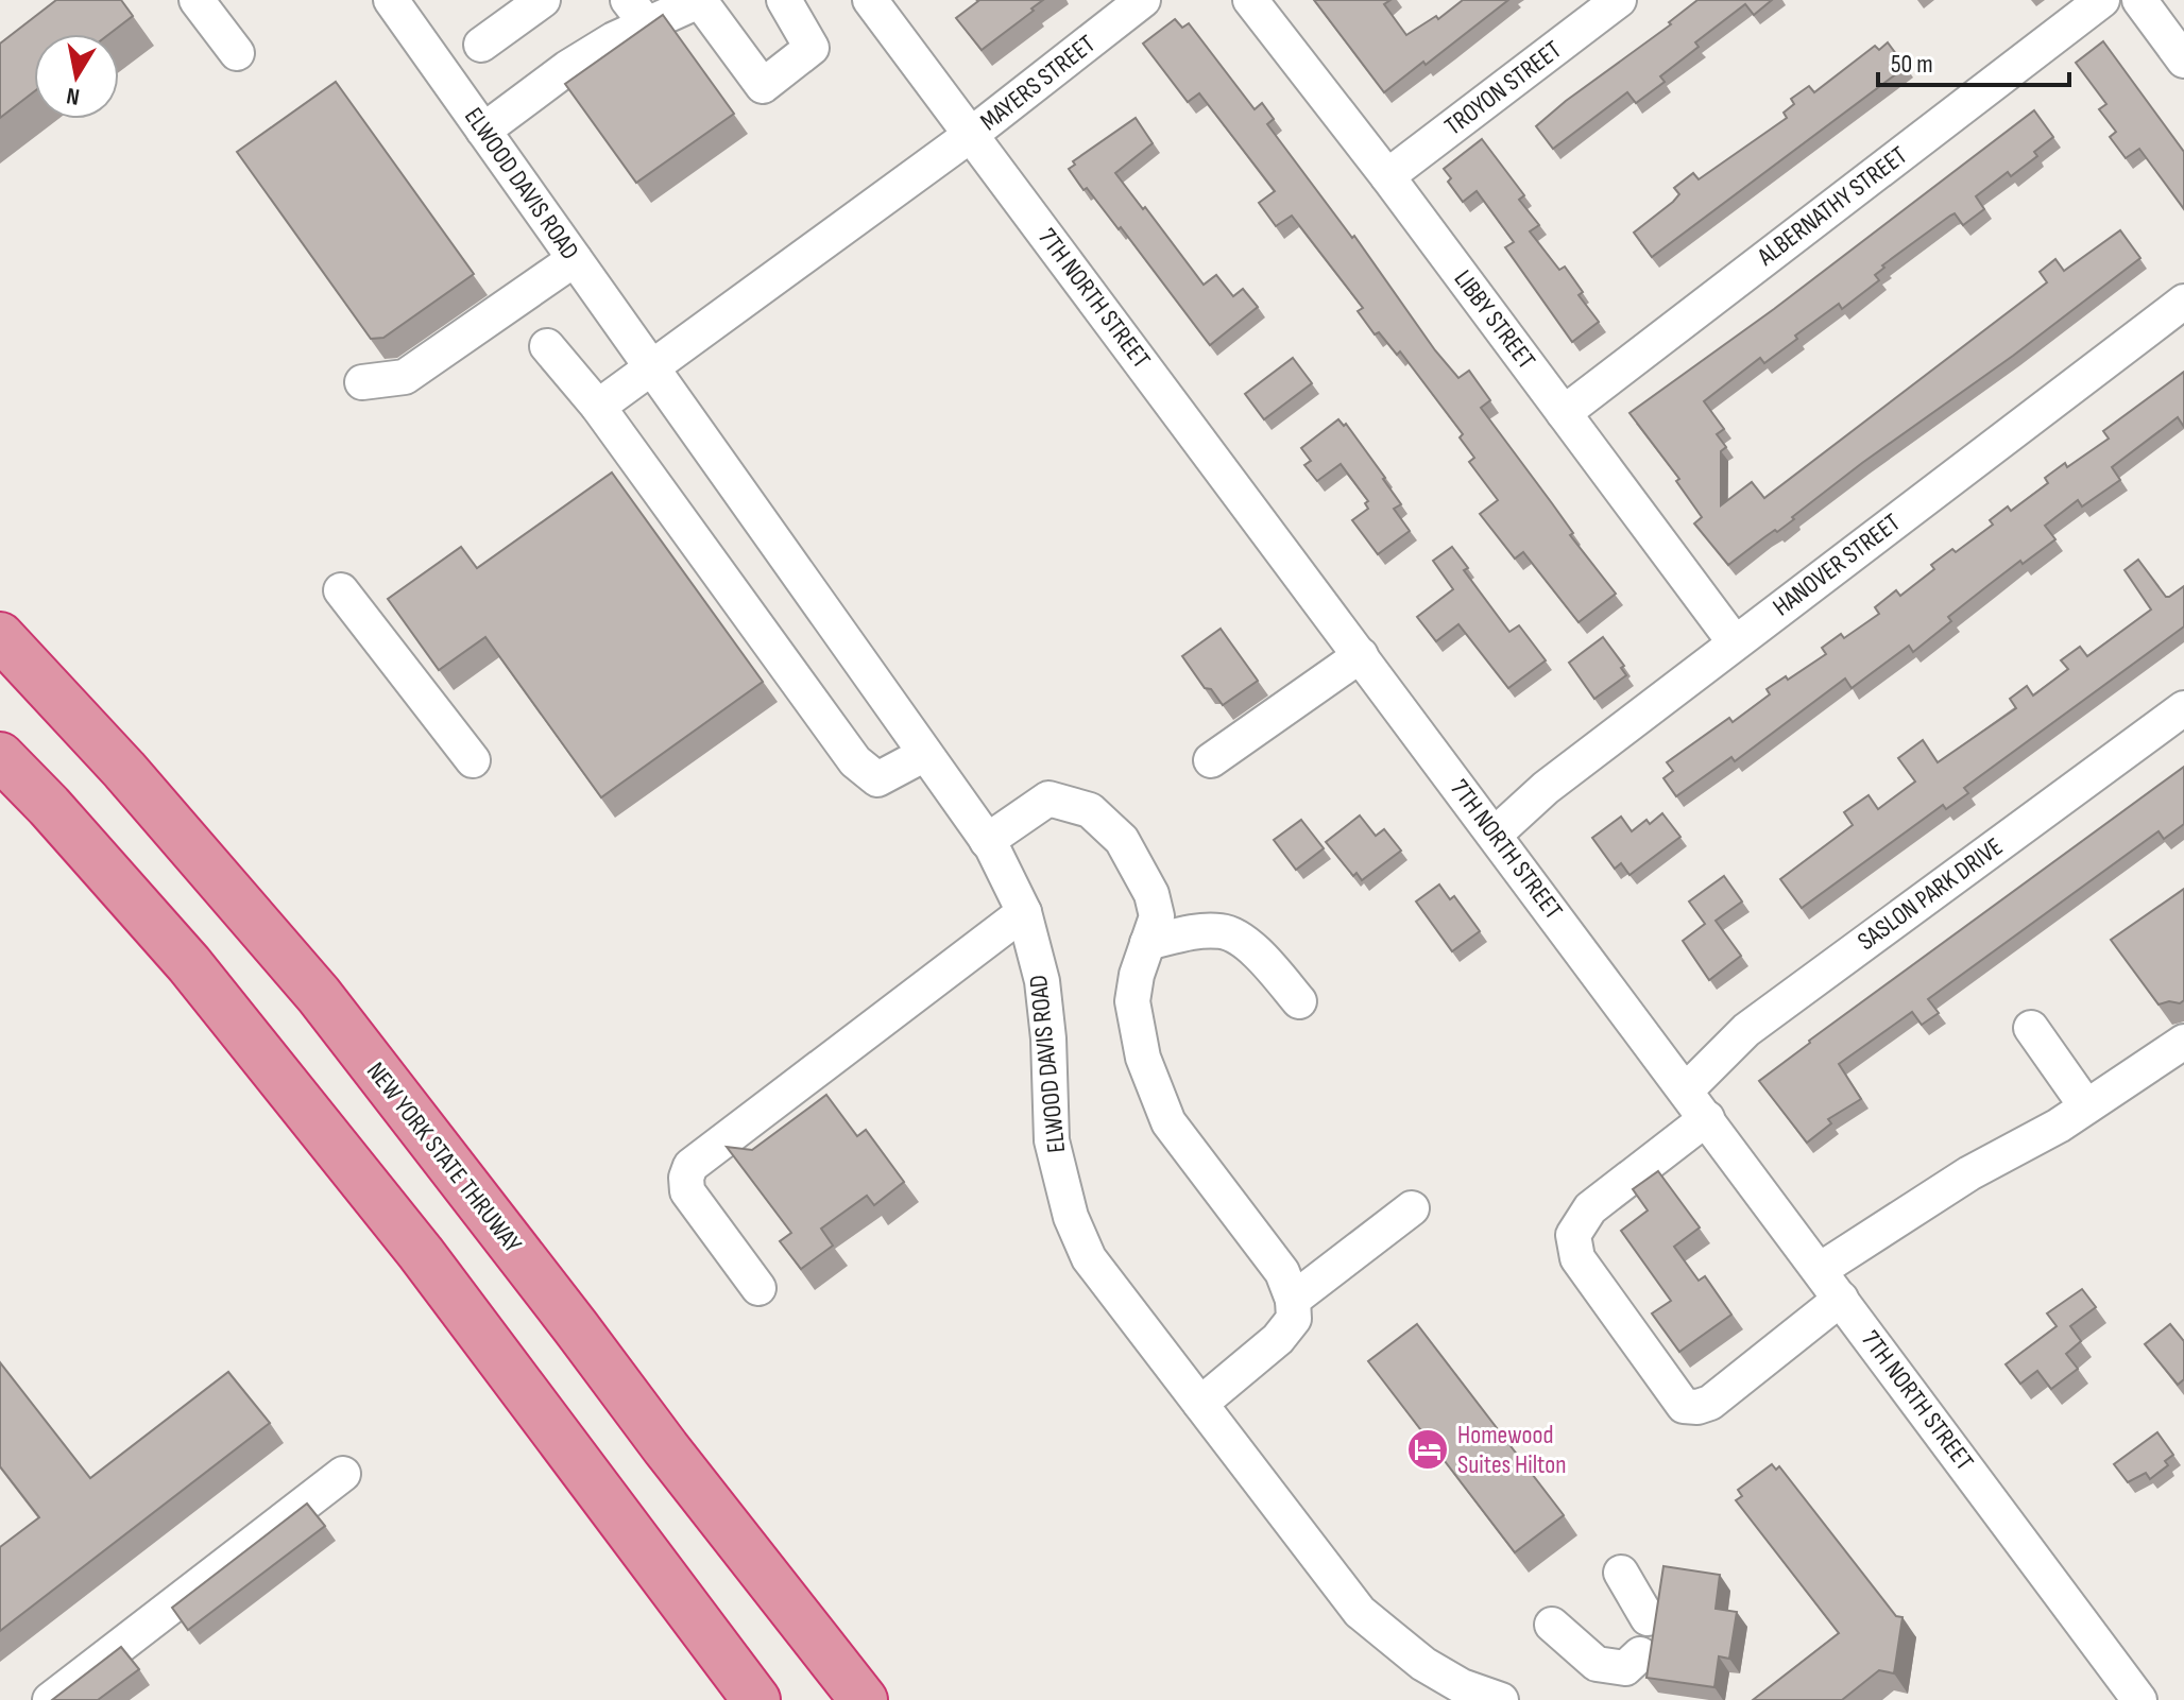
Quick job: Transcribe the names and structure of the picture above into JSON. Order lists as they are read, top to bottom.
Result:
{
  "streets": {
    "highway": ["NEW YORK STATE THRUWAY"],
    "street": [
      "MAYERS STREET",
      "TROYON STREET",
      "ELWOOD DAVIS ROAD",
      "ALBERNATHY STREET",
      "7TH NORTH STREET",
      "LIBBY STREET",
      "HANOVER STREET",
      "SASLON PARK DRIVE"
    ]
  },
  "crossings": [
    ["MAYERS STREET", "7TH NORTH STREET"],
    ["TROYON STREET", "LIBBY STREET"],
    ["ALBERNATHY STREET", "LIBBY STREET"],
    ["7TH NORTH STREET", "HANOVER STREET"],
    ["7TH NORTH STREET", "SASLON PARK DRIVE"],
    ["LIBBY STREET", "HANOVER STREET"]
  ],
  "places": {
    "hotel": ["Homewood Suites Hilton"]
  },
  "scale_bar": "50 m",
  "north": "bottom"
}
